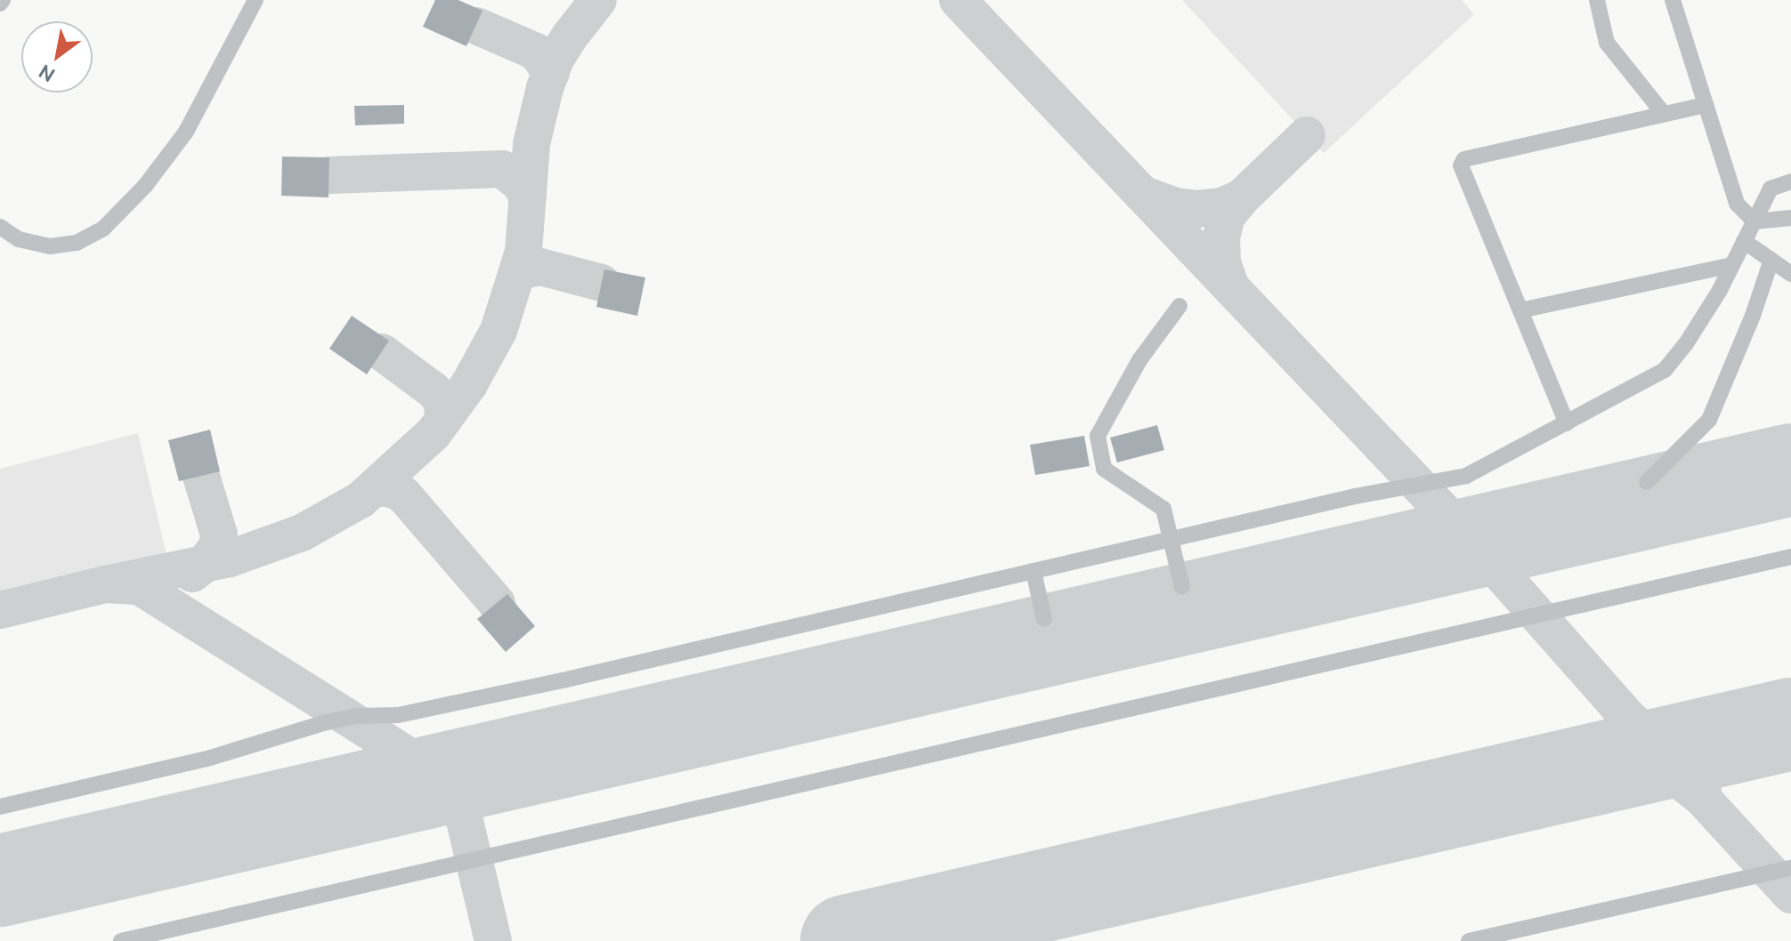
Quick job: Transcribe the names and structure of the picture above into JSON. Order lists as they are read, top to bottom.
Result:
{
  "north": "bottom left"
}
